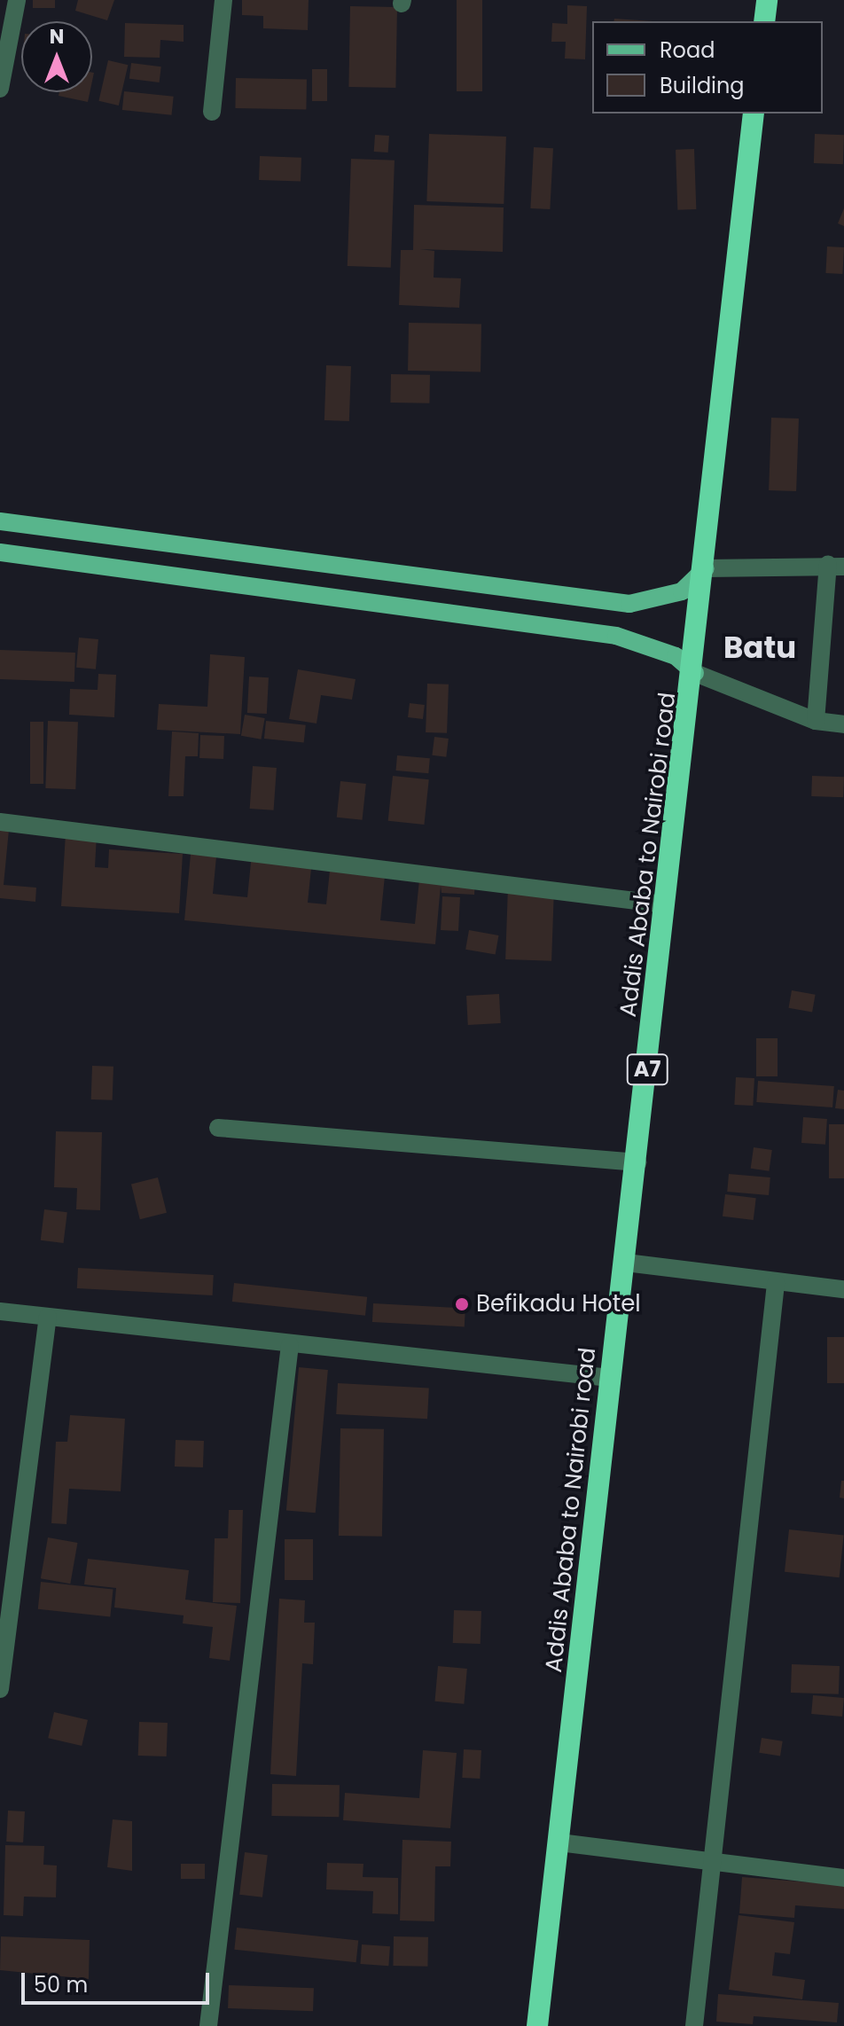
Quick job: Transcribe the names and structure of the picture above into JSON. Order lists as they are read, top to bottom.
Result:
{
  "streets": {
    "highway": ["Addis Ababa to Nairobi road", "A7"]
  },
  "districts": ["Batu"],
  "places": ["Befikadu Hotel"],
  "legend": ["Road", "Building"],
  "scale_bar": "50 m",
  "north": "top"
}
